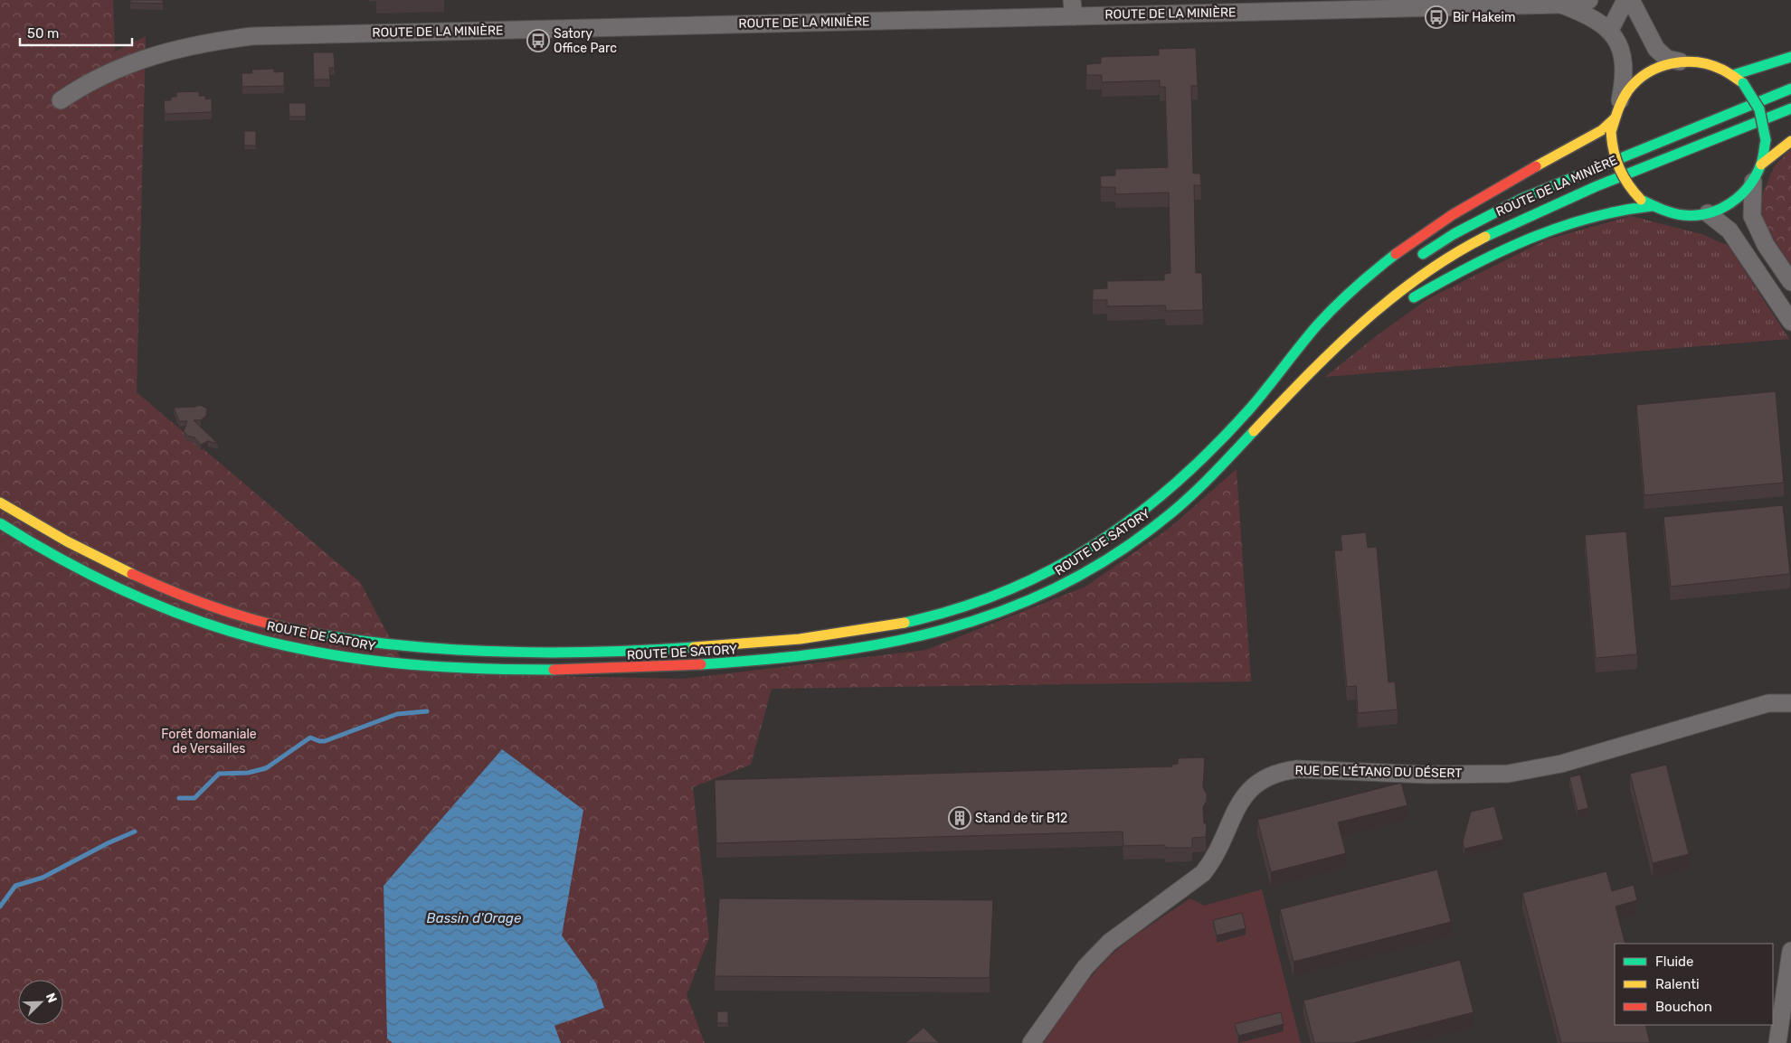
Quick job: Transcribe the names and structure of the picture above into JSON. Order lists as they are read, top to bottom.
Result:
{
  "streets": {
    "main road": ["ROUTE DE LA MINIÈRE", "ROUTE DE SATORY"],
    "street": ["RUE DE L'ÉTANG DU DÉSERT"]
  },
  "crossings": [
    ["ROUTE DE LA MINIÈRE", "ROUTE DE SATORY"]
  ],
  "water": ["Bassin d'Orage"],
  "parks": ["Forêt domaniale de Versailles"],
  "places": {
    "bus stop": ["Bir Hakeim", "Satory Office Parc"],
    "building": ["Stand de tir B12"]
  },
  "legend": ["Fluide", "Ralenti", "Bouchon"],
  "scale_bar": "50 m",
  "north": "top right"
}
